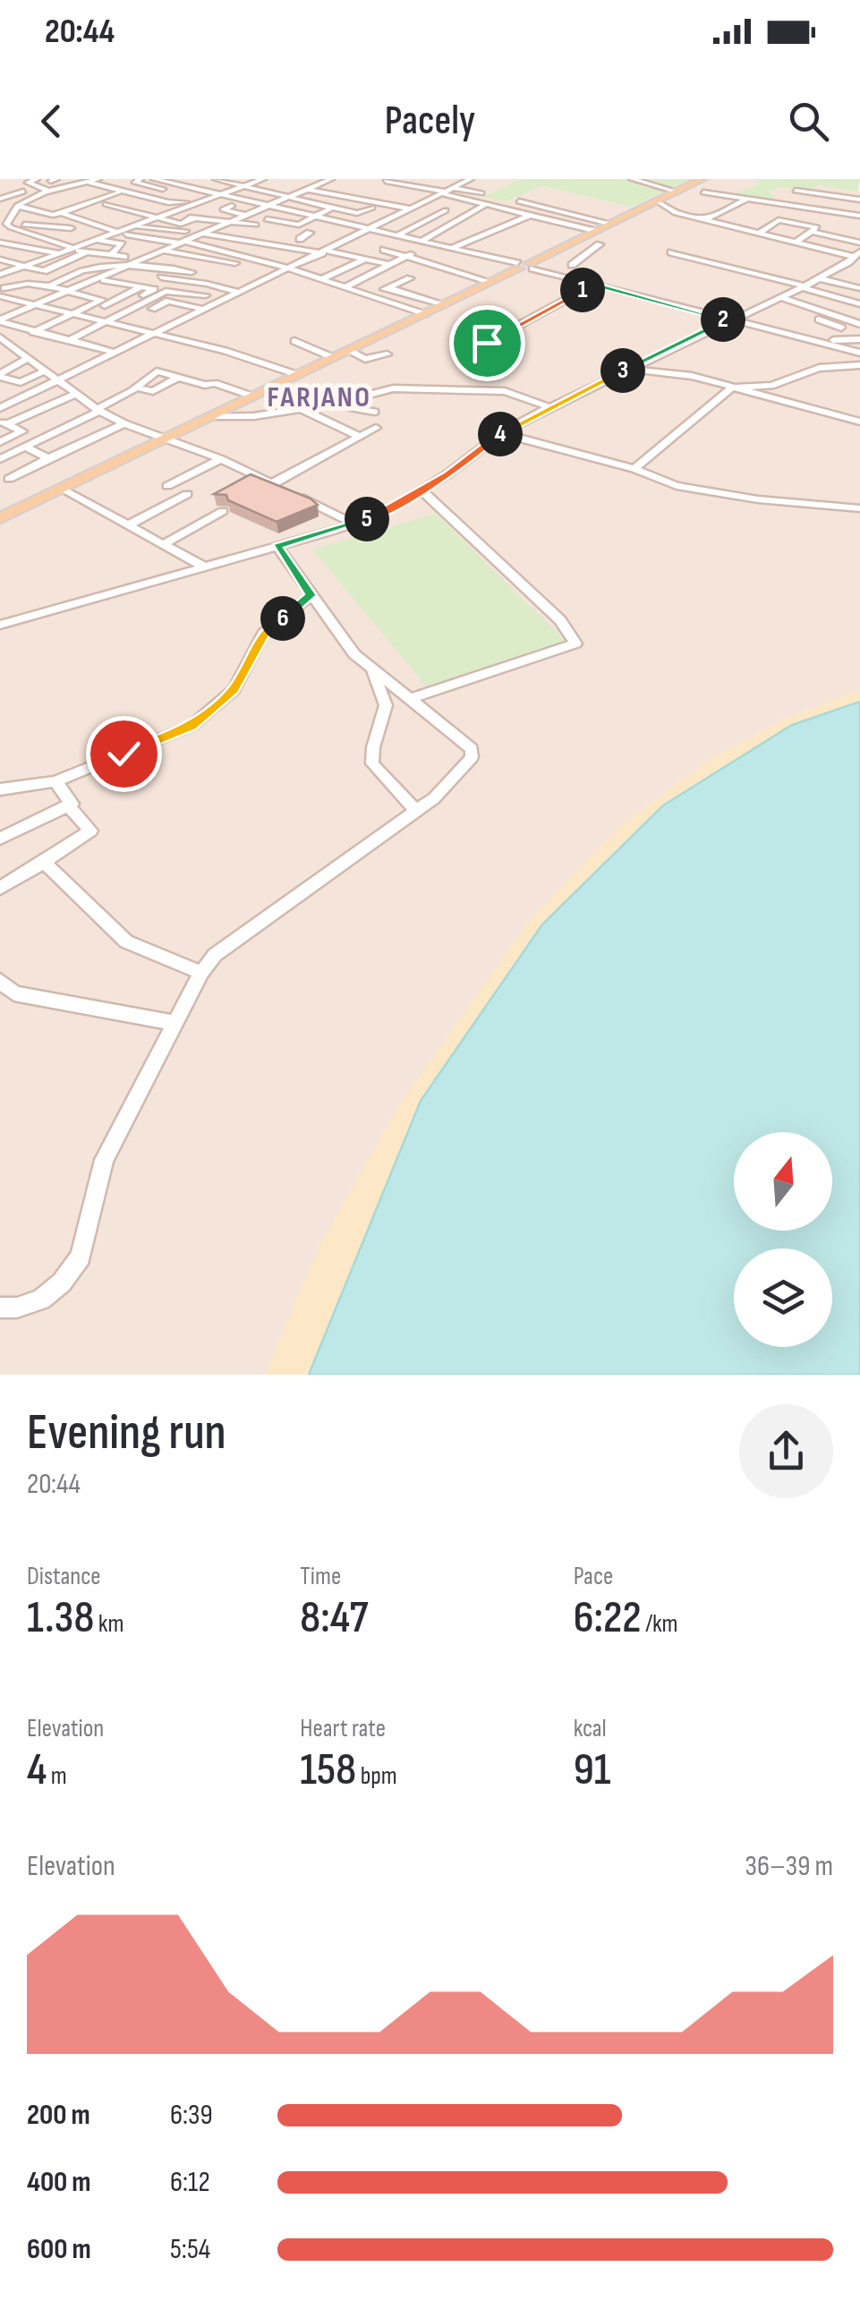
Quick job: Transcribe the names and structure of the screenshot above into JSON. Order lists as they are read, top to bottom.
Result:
{
  "districts": ["FARJANO"],
  "north": "top",
  "page": {
    "status": "20:44",
    "header": "Pacely",
    "pins": [
      "1",
      "2",
      "3",
      "4",
      "5",
      "6"
    ],
    "heading": ["Evening run", "20:44"],
    "stats": [
      ["Distance", "1.38 km"],
      ["Time", "8:47"],
      ["Pace", "6:22 /km"],
      ["Elevation", "4 m"],
      ["Heart rate", "158 bpm"],
      ["kcal", "91"]
    ],
    "chart": ["Elevation", "36–39 m"],
    "list": [
      {
        "name": "200 m",
        "note": "6:39"
      },
      {
        "name": "400 m",
        "note": "6:12"
      },
      {
        "name": "600 m",
        "note": "5:54"
      }
    ]
  }
}
